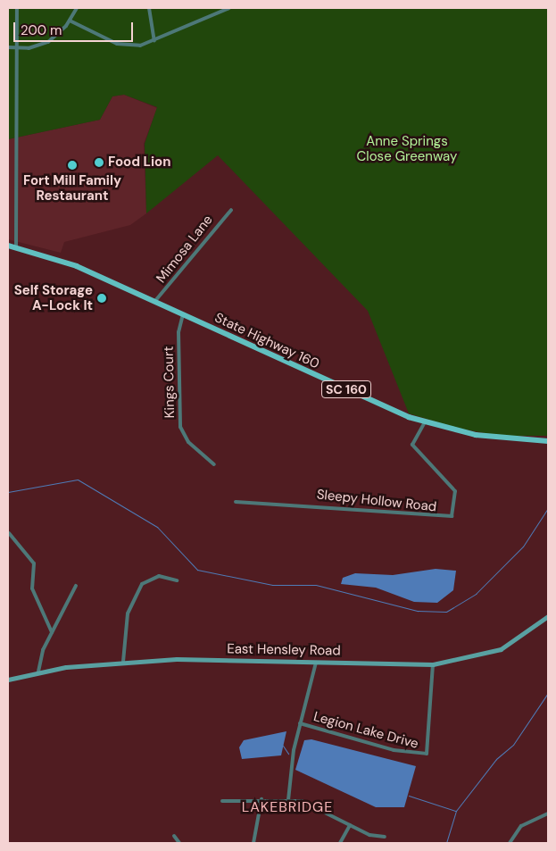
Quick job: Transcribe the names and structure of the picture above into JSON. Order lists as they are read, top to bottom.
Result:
{
  "streets": {
    "main road": ["State Highway 160", "SC 160", "East Hensley Road"],
    "street": [
      "Mimosa Lane",
      "Kings Court",
      "Sleepy Hollow Road",
      "Legion Lake Drive"
    ]
  },
  "crossings": [
    ["Mimosa Lane", "State Highway 160"],
    ["State Highway 160", "Kings Court"],
    ["State Highway 160", "Sleepy Hollow Road"],
    ["East Hensley Road", "Legion Lake Drive"]
  ],
  "districts": ["LAKEBRIDGE"],
  "parks": ["Anne Springs Close Greenway"],
  "places": ["Food Lion", "Fort Mill Family Restaurant", "Self Storage A-Lock It"],
  "scale_bar": "200 m"
}
